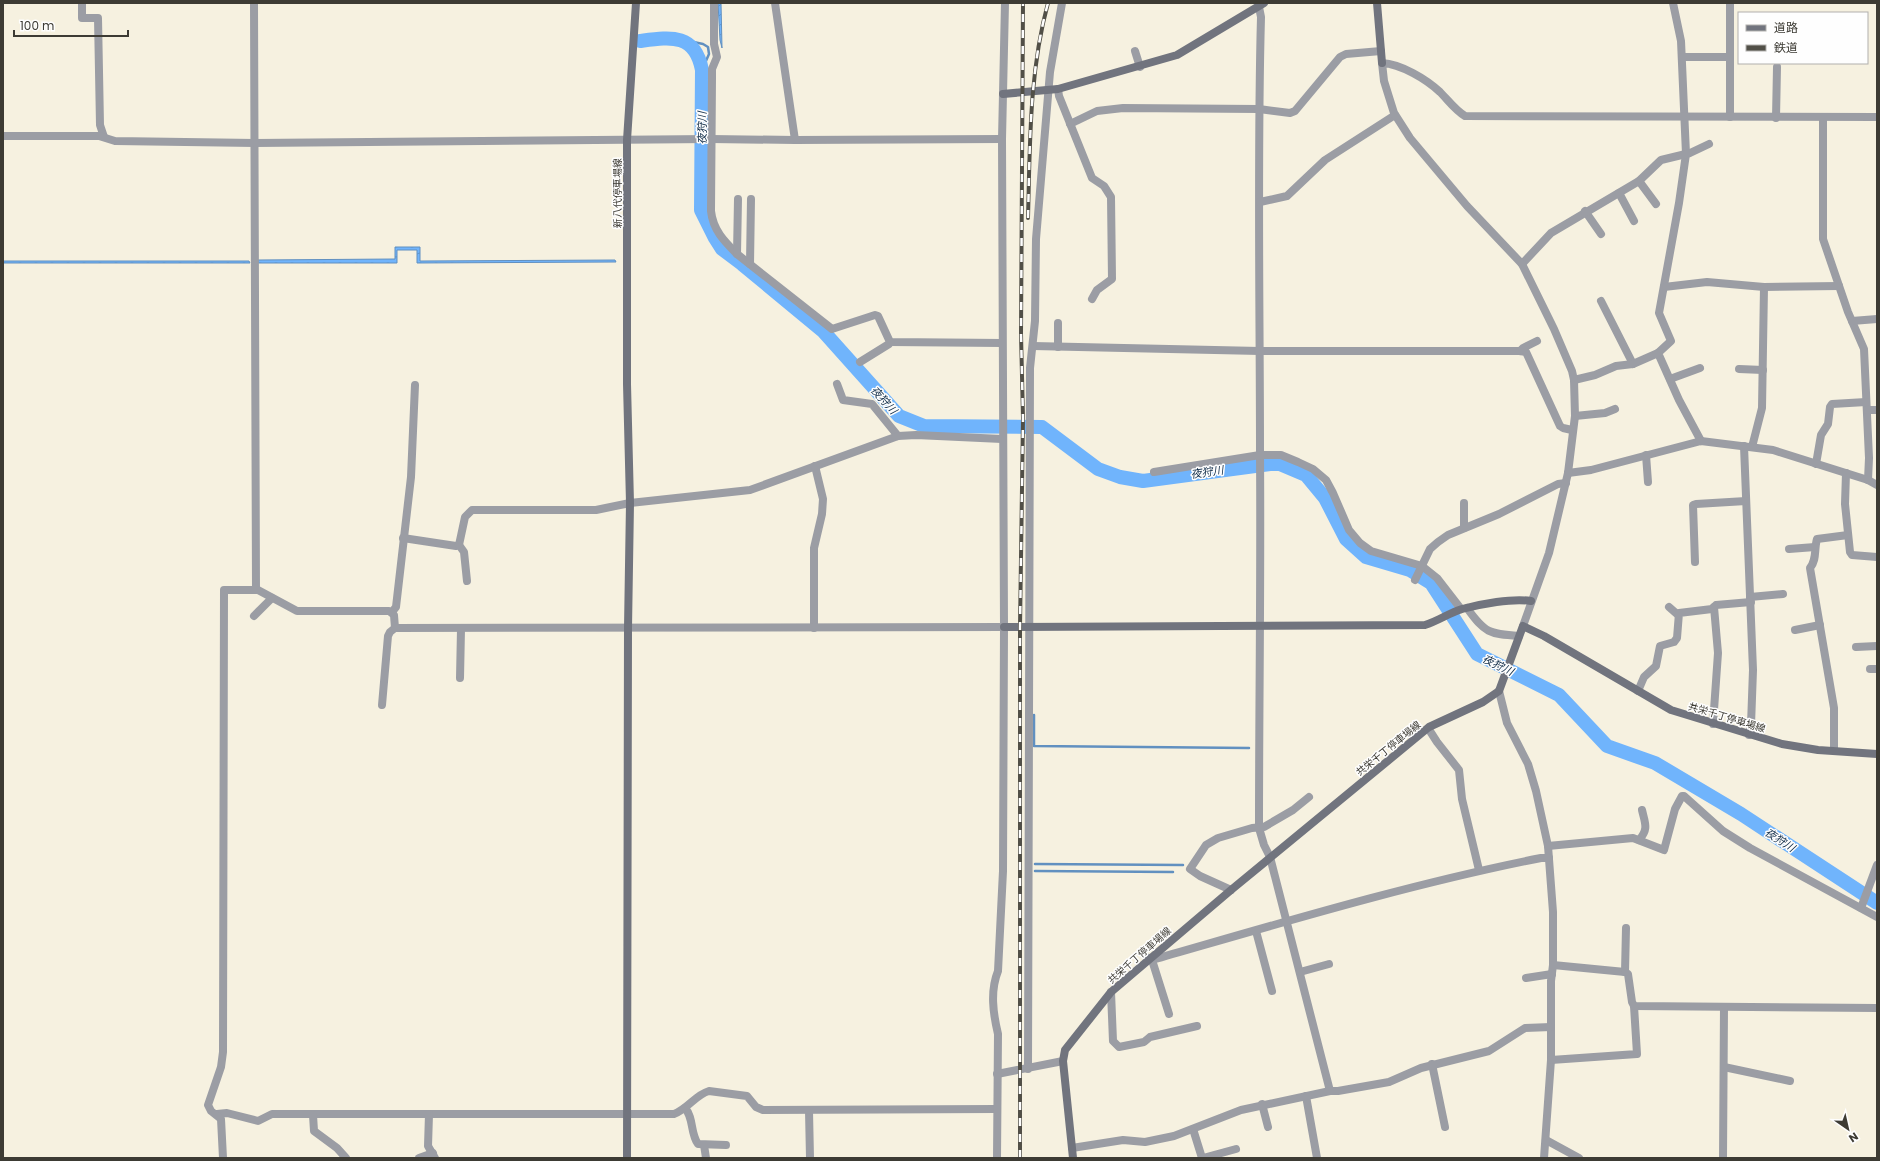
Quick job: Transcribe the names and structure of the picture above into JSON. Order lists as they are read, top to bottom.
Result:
{
  "streets": {
    "street": ["新八代停車場線", "共栄千丁停車場線"]
  },
  "water": ["夜狩川"],
  "legend": ["道路", "鉄道"],
  "scale_bar": "100 m",
  "north": "bottom right"
}
